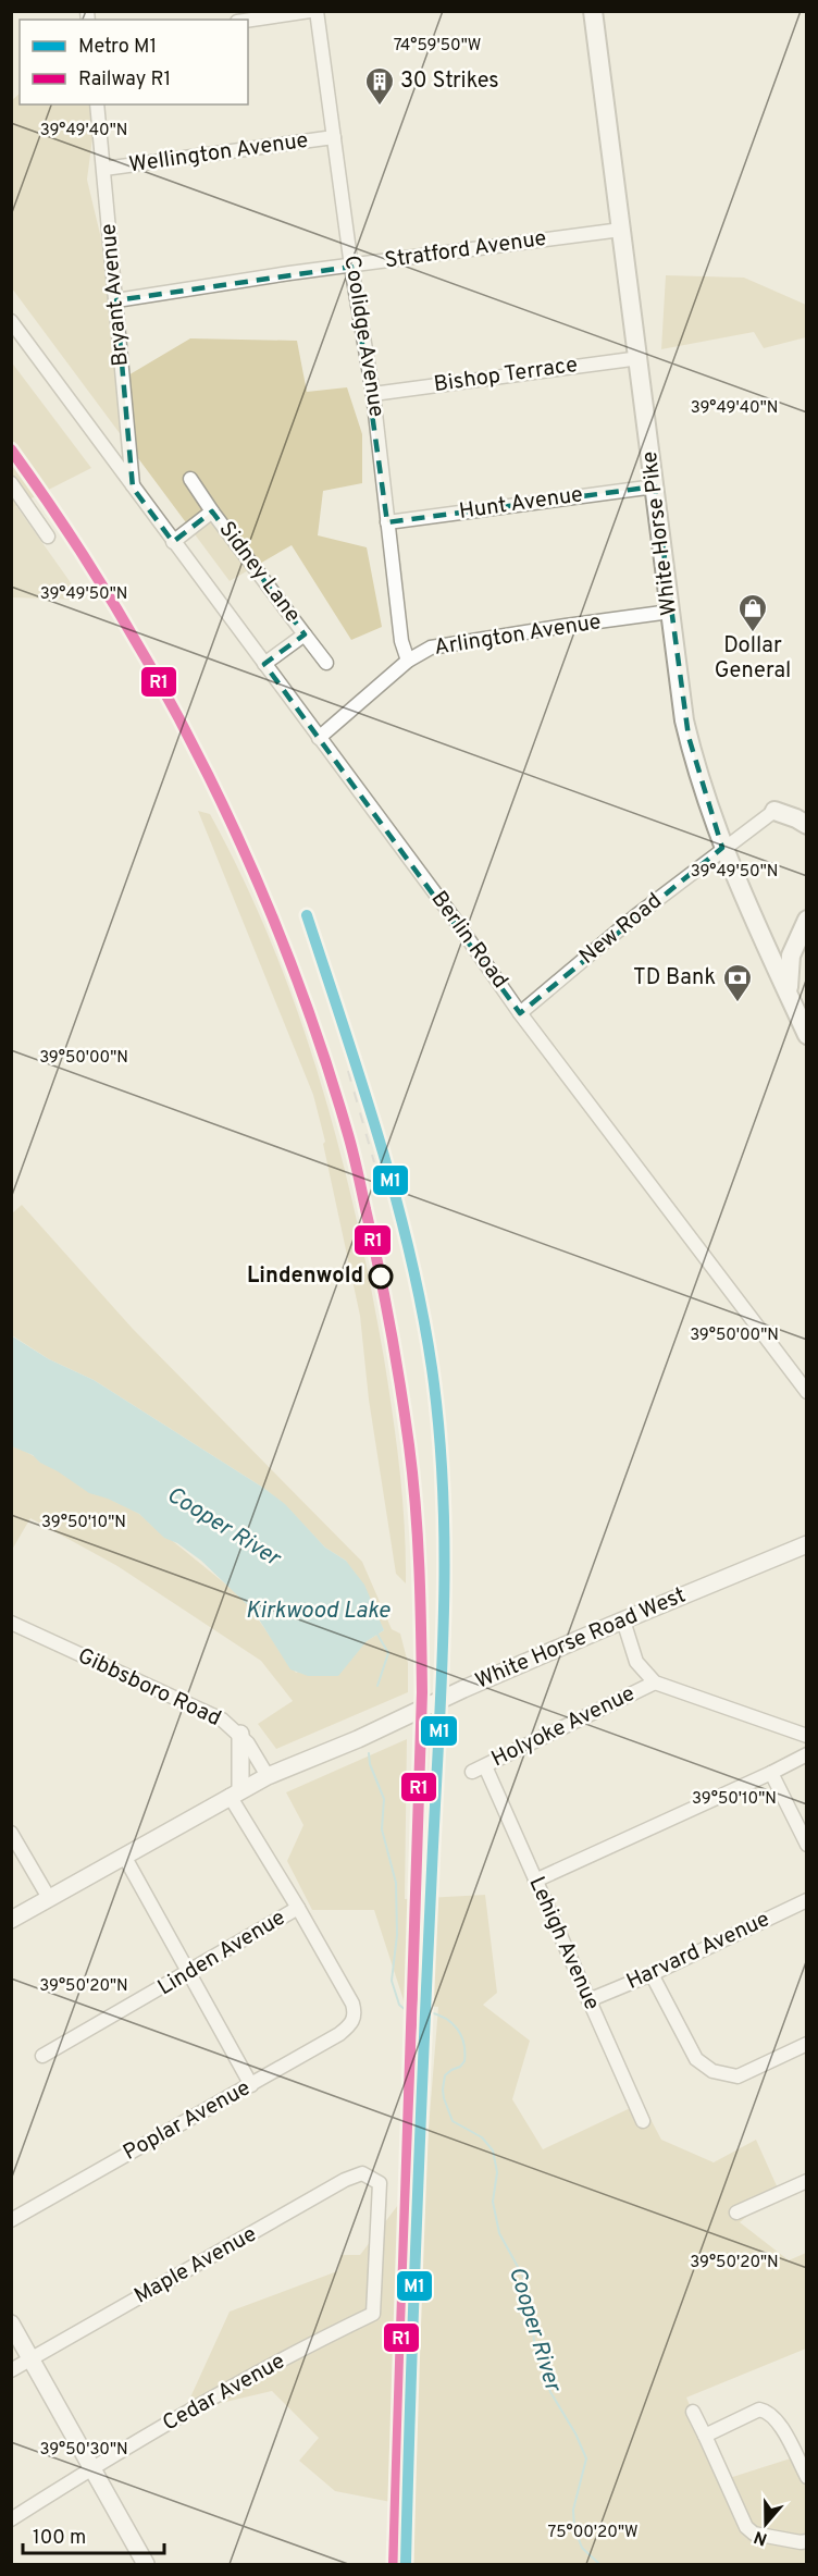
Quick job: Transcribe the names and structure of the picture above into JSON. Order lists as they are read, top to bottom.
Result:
{
  "streets": {
    "highway": ["White Horse Pike"],
    "main road": ["White Horse Road West"],
    "street": [
      "Wellington Avenue",
      "Stratford Avenue",
      "Bryant Avenue",
      "Coolidge Avenue",
      "Bishop Terrace",
      "Hunt Avenue",
      "Sidney Lane",
      "Arlington Avenue",
      "New Road",
      "Berlin Road",
      "Gibbsboro Road",
      "Holyoke Avenue",
      "Lehigh Avenue",
      "Harvard Avenue",
      "Linden Avenue",
      "Poplar Avenue",
      "Maple Avenue",
      "Cedar Avenue"
    ]
  },
  "crossings": [
    ["Wellington Avenue", "Bryant Avenue"],
    ["Wellington Avenue", "Coolidge Avenue"],
    ["Stratford Avenue", "Bryant Avenue"],
    ["Stratford Avenue", "Coolidge Avenue"],
    ["Stratford Avenue", "White Horse Pike"],
    ["Bryant Avenue", "Berlin Road"],
    ["Coolidge Avenue", "Bishop Terrace"],
    ["Coolidge Avenue", "Hunt Avenue"],
    ["Coolidge Avenue", "Arlington Avenue"],
    ["Bishop Terrace", "White Horse Pike"],
    ["Hunt Avenue", "White Horse Pike"],
    ["White Horse Pike", "Arlington Avenue"],
    ["White Horse Pike", "New Road"],
    ["Sidney Lane", "Berlin Road"],
    ["Arlington Avenue", "Berlin Road"],
    ["New Road", "Berlin Road"],
    ["White Horse Road West", "Gibbsboro Road"],
    ["Holyoke Avenue", "Lehigh Avenue"],
    ["Lehigh Avenue", "Harvard Avenue"],
    ["Linden Avenue", "Poplar Avenue"],
    ["Maple Avenue", "Cedar Avenue"]
  ],
  "water": ["Cooper River", "Kirkwood Lake"],
  "places": {
    "building": ["30 Strikes"],
    "shop": ["Dollar General"],
    "bank": ["TD Bank"],
    "other": ["Lindenwold"]
  },
  "lines": ["rail line R1", "metro line M1"],
  "legend": ["Metro M1", "Railway R1"],
  "scale_bar": "100 m",
  "north": "bottom",
  "coordinates": [
    "74°59'50\"W",
    "39°49'40\"N",
    "39°49'50\"N",
    "39°50'00\"N",
    "39°50'10\"N",
    "39°50'20\"N",
    "39°50'30\"N",
    "75°00'20\"W"
  ]
}
